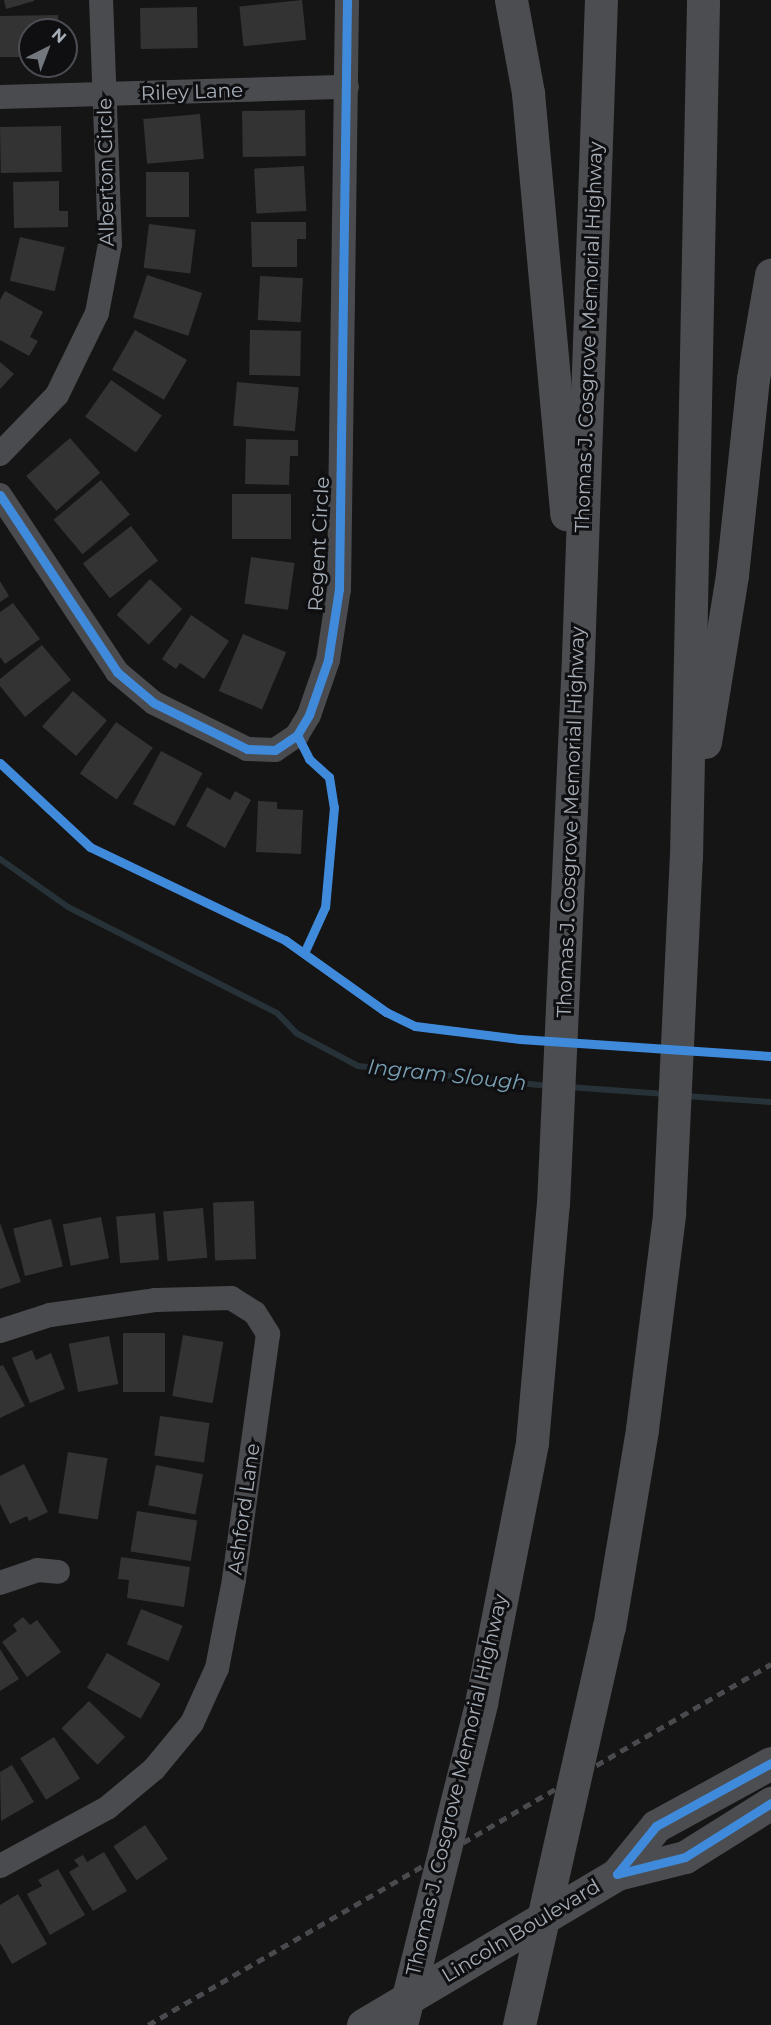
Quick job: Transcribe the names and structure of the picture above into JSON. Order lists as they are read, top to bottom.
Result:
{
  "streets": {
    "main road": ["Thomas J. Cosgrove Memorial Highway", "Lincoln Boulevard"],
    "street": [
      "Riley Lane",
      "Alberton Circle",
      "Regent Circle",
      "Ashford Lane"
    ]
  },
  "crossings": [
    ["Riley Lane", "Alberton Circle"],
    ["Riley Lane", "Regent Circle"]
  ],
  "water": ["Ingram Slough"],
  "north": "top right"
}
